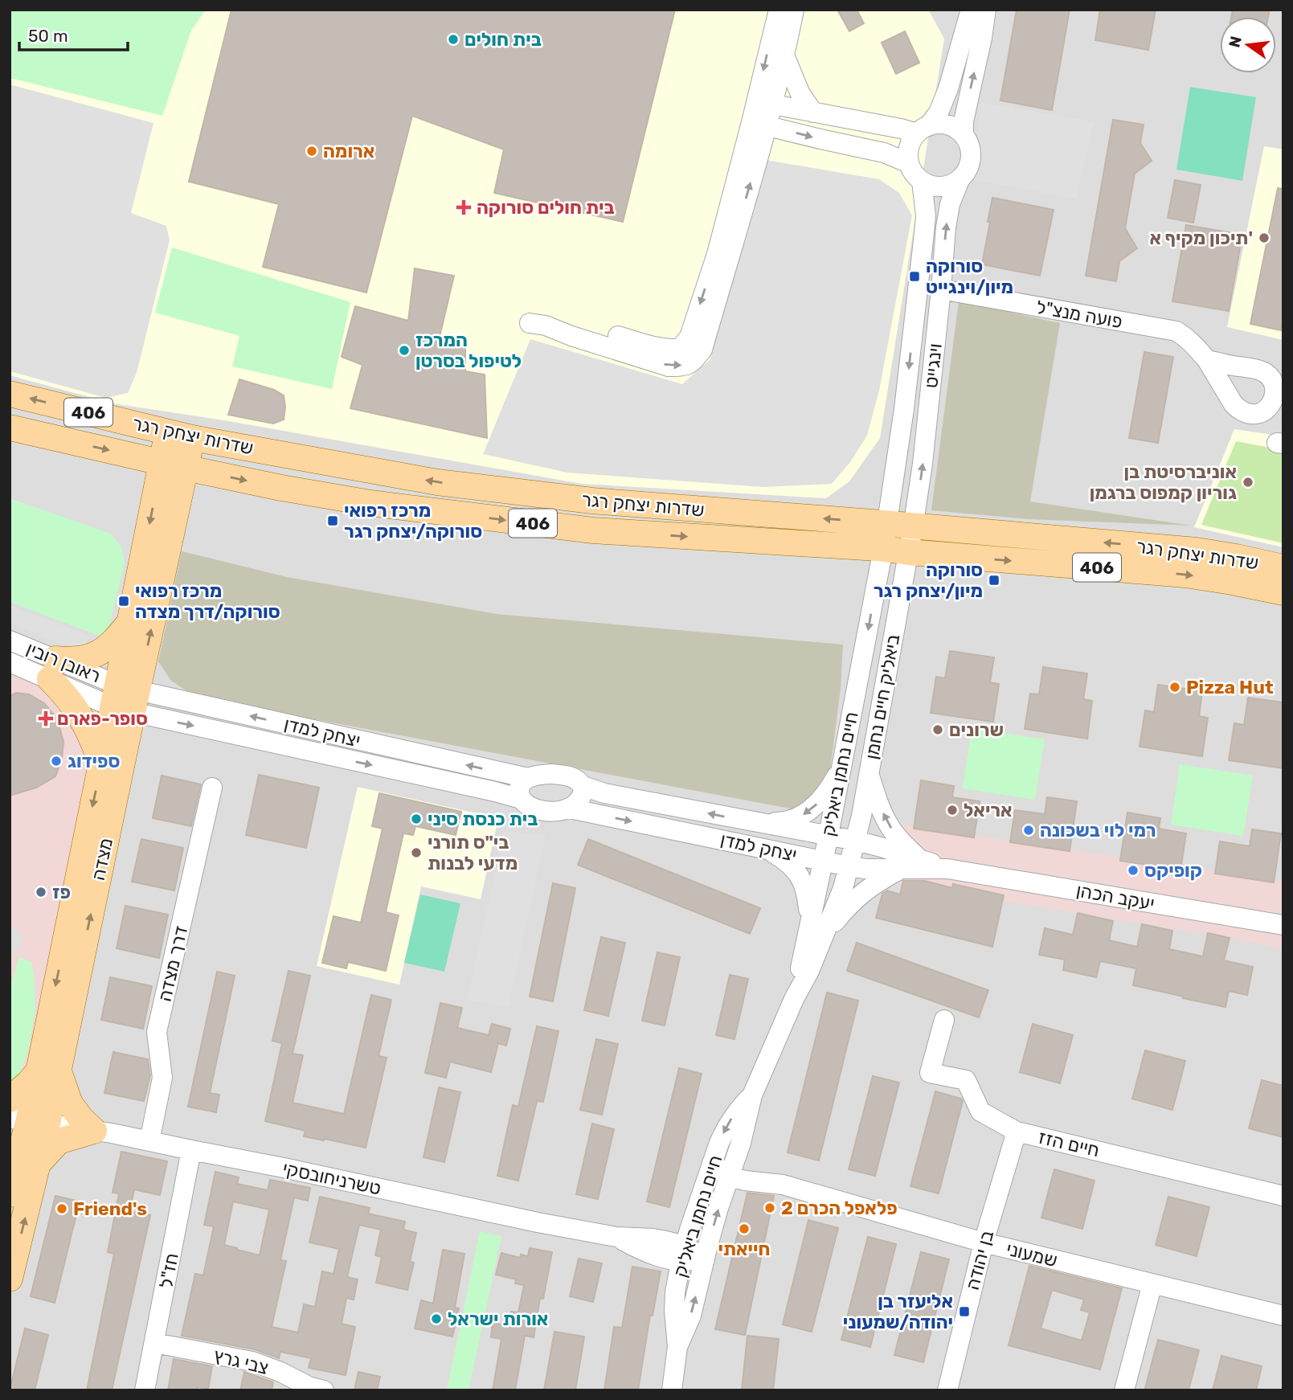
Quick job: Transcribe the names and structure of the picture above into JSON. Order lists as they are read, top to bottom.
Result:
{
  "streets": {
    "main road": ["406", "שדרות יצחק רגר", "מצדה"],
    "street": [
      "פועה מנצ\"ל",
      "וינגייט",
      "ראובן רובין",
      "ביאליק חיים נחמן",
      "יצחק למדן",
      "חיים נחמן ביאליק",
      "יעקב הכהן",
      "דרך מצדה",
      "חיים הזז",
      "טשרניחובסקי",
      "שמעוני",
      "בן יהודה",
      "חז\"ל",
      "צבי גרץ"
    ]
  },
  "crossings": [
    ["פועה מנצ\"ל", "וינגייט"],
    ["וינגייט", "שדרות יצחק רגר"],
    ["וינגייט", "ביאליק חיים נחמן"],
    ["וינגייט", "חיים נחמן ביאליק"],
    ["שדרות יצחק רגר", "ביאליק חיים נחמן"],
    ["שדרות יצחק רגר", "חיים נחמן ביאליק"],
    ["שדרות יצחק רגר", "מצדה"],
    ["ראובן רובין", "יצחק למדן"],
    ["ראובן רובין", "מצדה"],
    ["ביאליק חיים נחמן", "יצחק למדן"],
    ["ביאליק חיים נחמן", "חיים נחמן ביאליק"],
    ["ביאליק חיים נחמן", "יעקב הכהן"],
    ["יצחק למדן", "חיים נחמן ביאליק"],
    ["יצחק למדן", "מצדה"],
    ["יצחק למדן", "יעקב הכהן"],
    ["חיים נחמן ביאליק", "יעקב הכהן"],
    ["חיים נחמן ביאליק", "טשרניחובסקי"],
    ["חיים נחמן ביאליק", "שמעוני"],
    ["מצדה", "טשרניחובסקי"],
    ["דרך מצדה", "טשרניחובסקי"],
    ["חיים הזז", "בן יהודה"],
    ["טשרניחובסקי", "חז\"ל"],
    ["שמעוני", "בן יהודה"],
    ["חז\"ל", "צבי גרץ"]
  ],
  "places": {
    "other": [
      "בית חולים",
      "ארומה",
      "תיכון מקיף א'",
      "המרכז לטיפול בסרטן",
      "אוניברסיטת בן גוריון קמפוס ברגמן",
      "Pizza Hut",
      "שרונים",
      "ספידוג",
      "אריאל",
      "בית כנסת סיני",
      "רמי לוי בשכונה",
      "בי\"ס תורני מדעי לבנות",
      "קופיקס",
      "פז",
      "פלאפל הכרם 2",
      "Friend's",
      "חייאתי",
      "אורות ישראל"
    ],
    "health": ["בית חולים סורוקה", "סופר-פארם"],
    "transit": [
      "סורוקה מיון/וינגייט",
      "מרכז רפואי סורוקה/יצחק רגר",
      "סורוקה מיון/יצחק רגר",
      "מרכז רפואי סורוקה/דרך מצדה",
      "אליעזר בן יהודה/שמעוני"
    ]
  },
  "scale_bar": "50 m",
  "north": "left"
}
